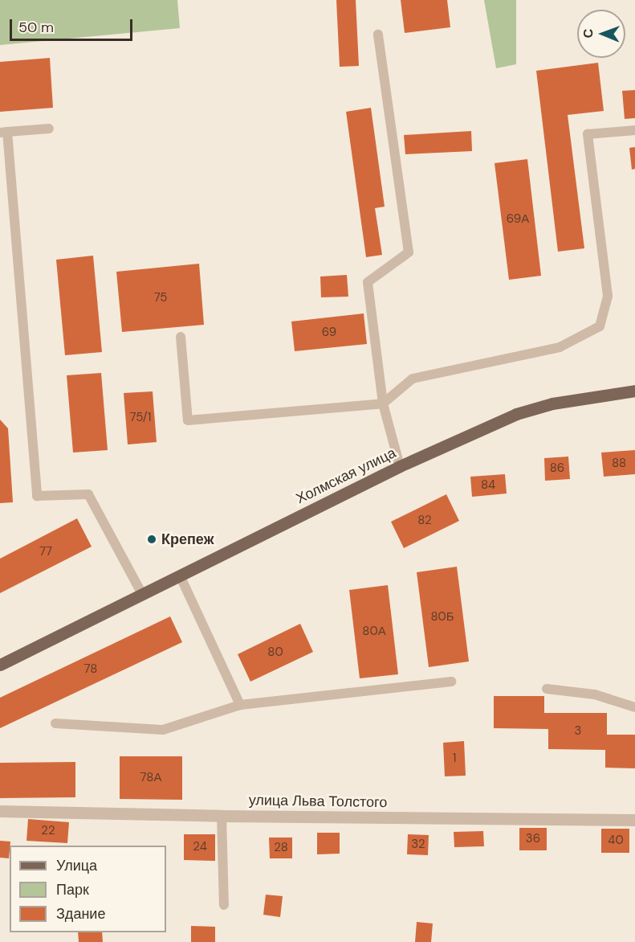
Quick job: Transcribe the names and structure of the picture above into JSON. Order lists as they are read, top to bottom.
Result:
{
  "streets": {
    "main road": ["Холмская улица"],
    "street": ["улица Льва Толстого"]
  },
  "places": ["Крепеж"],
  "house_numbers": [
    "69А",
    "75",
    "69",
    "75/1",
    "88",
    "86",
    "84",
    "82",
    "77",
    "80Б",
    "80А",
    "80",
    "78",
    "3",
    "1",
    "78А",
    "22",
    "36",
    "40",
    "32",
    "24",
    "28"
  ],
  "legend": ["Улица", "Парк", "Здание"],
  "scale_bar": "50 m",
  "north": "left"
}
